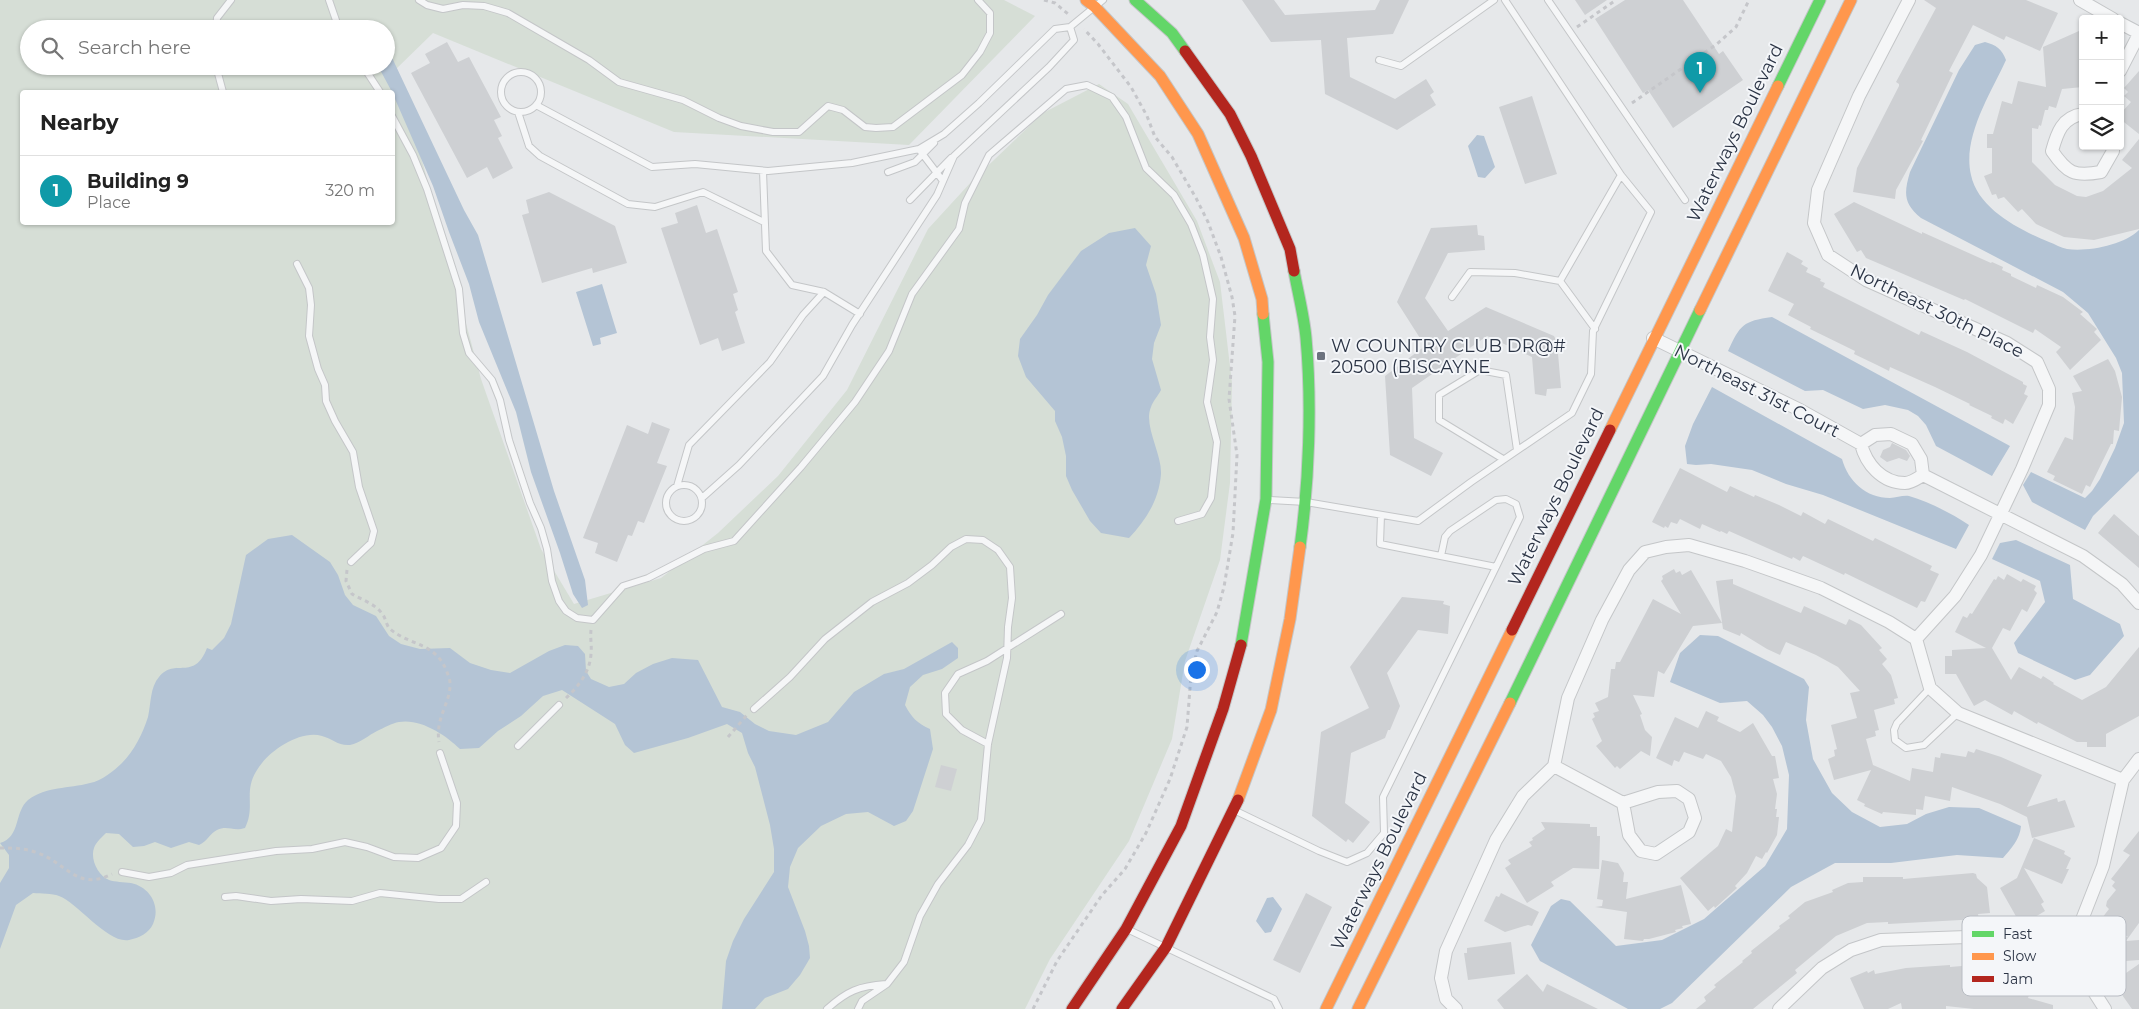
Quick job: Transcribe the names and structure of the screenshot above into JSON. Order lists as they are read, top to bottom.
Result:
{
  "streets": {
    "street": ["Waterways Boulevard", "Northeast 30th Place", "Northeast 31st Court"]
  },
  "crossings": [
    ["Waterways Boulevard", "Northeast 31st Court"]
  ],
  "places": {
    "transit": ["W COUNTRY CLUB DR@# 20500 (BISCAYNE"]
  },
  "legend": ["Fast", "Slow", "Jam"],
  "page": {
    "map_buttons": ["+", "−"],
    "search": "Search here",
    "pins": "1",
    "heading": "Nearby",
    "list": [
      {
        "mark": "1",
        "name": "Building 9",
        "note": "Place",
        "value": "320 m"
      }
    ]
  }
}
